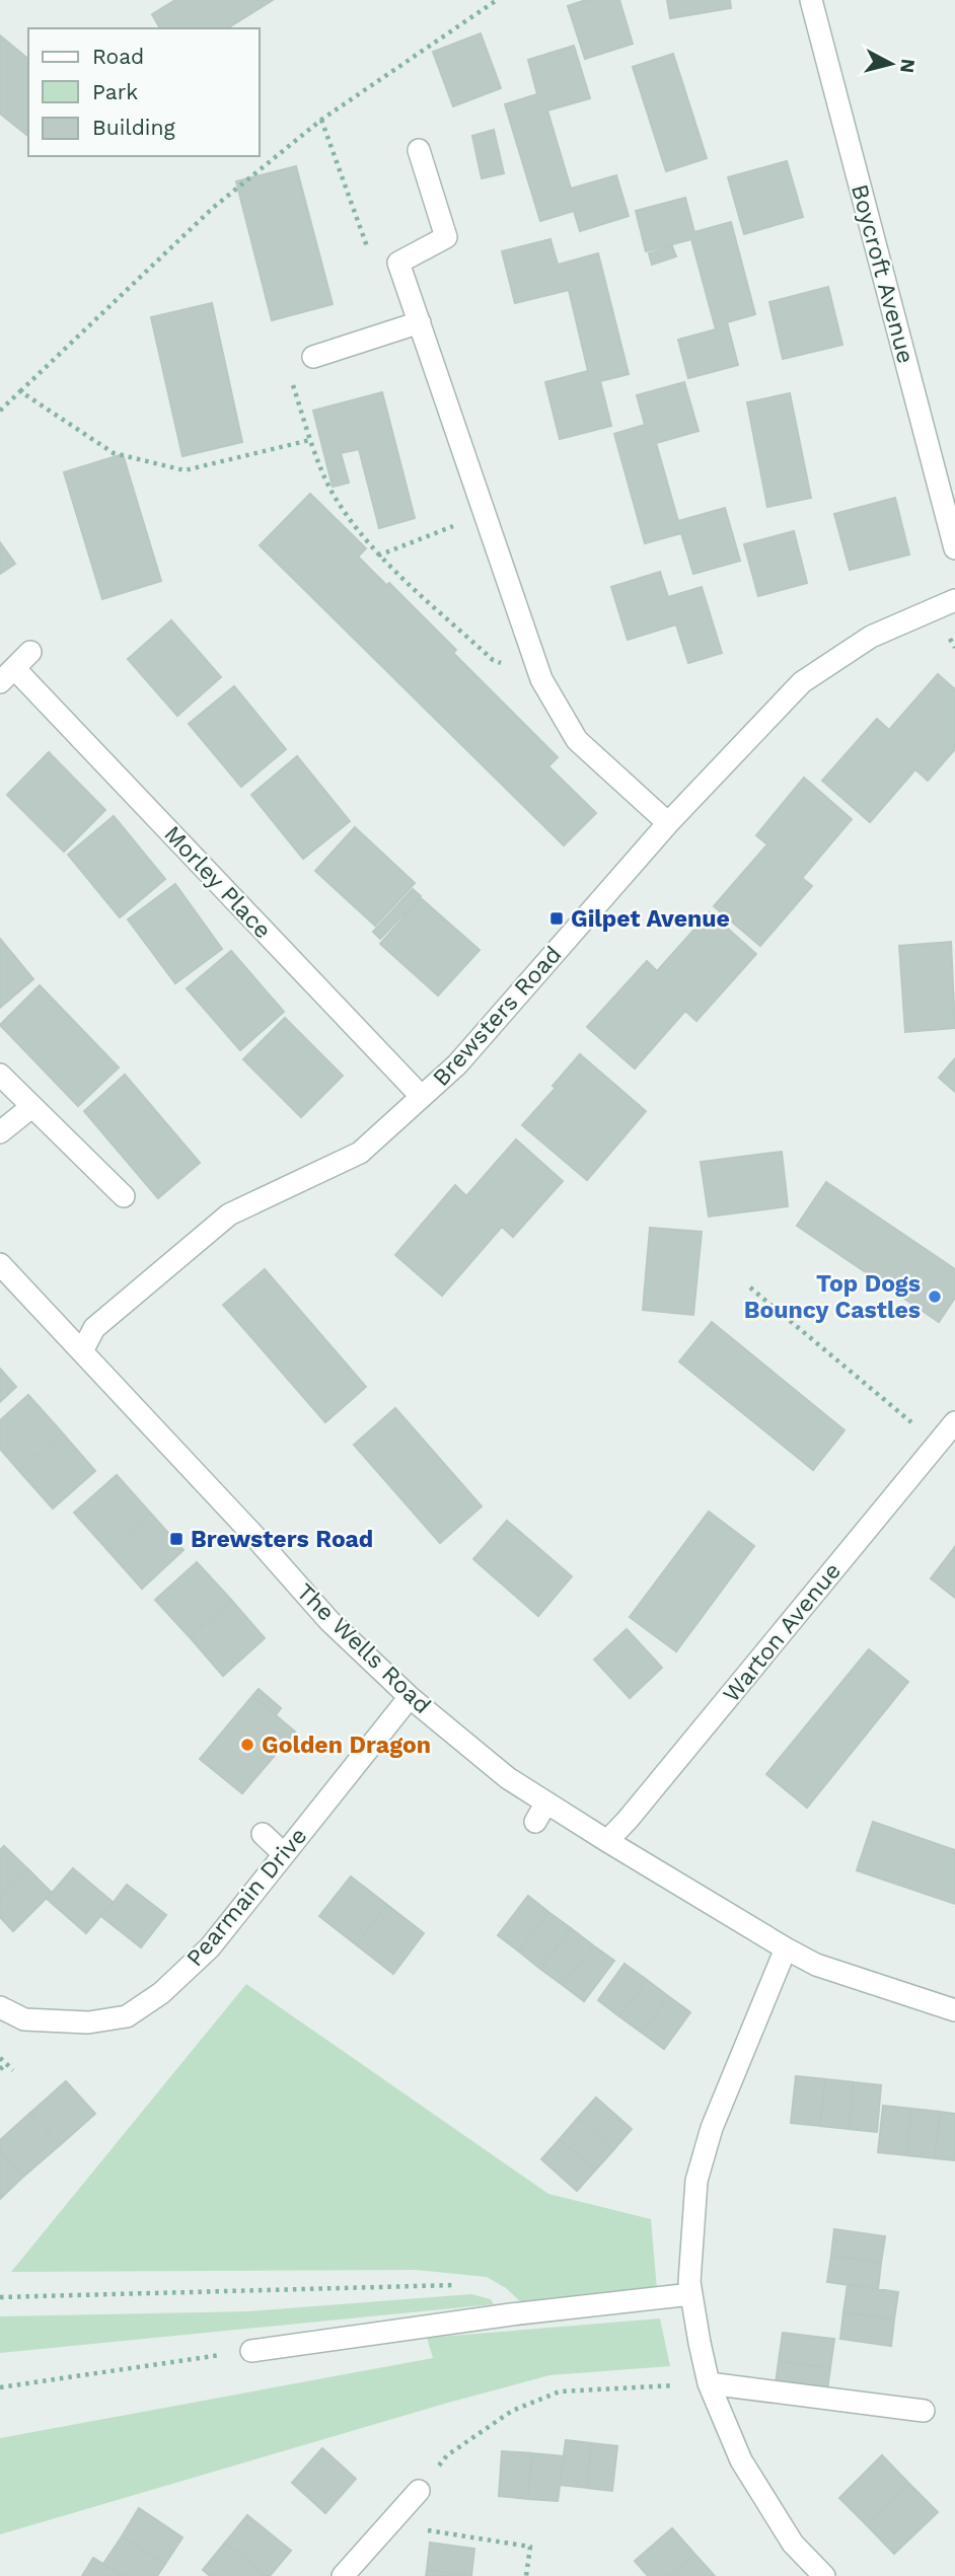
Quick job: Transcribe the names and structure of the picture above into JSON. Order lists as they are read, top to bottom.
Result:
{
  "streets": {
    "street": [
      "Boycroft Avenue",
      "Morley Place",
      "Brewsters Road",
      "Warton Avenue",
      "The Wells Road",
      "Pearmain Drive"
    ]
  },
  "crossings": [
    ["Morley Place", "Brewsters Road"],
    ["Brewsters Road", "The Wells Road"],
    ["Warton Avenue", "The Wells Road"],
    ["The Wells Road", "Pearmain Drive"]
  ],
  "places": {
    "transit": ["Gilpet Avenue", "Brewsters Road"],
    "other": ["Top Dogs Bouncy Castles", "Golden Dragon"]
  },
  "legend": ["Road", "Park", "Building"],
  "north": "right"
}
